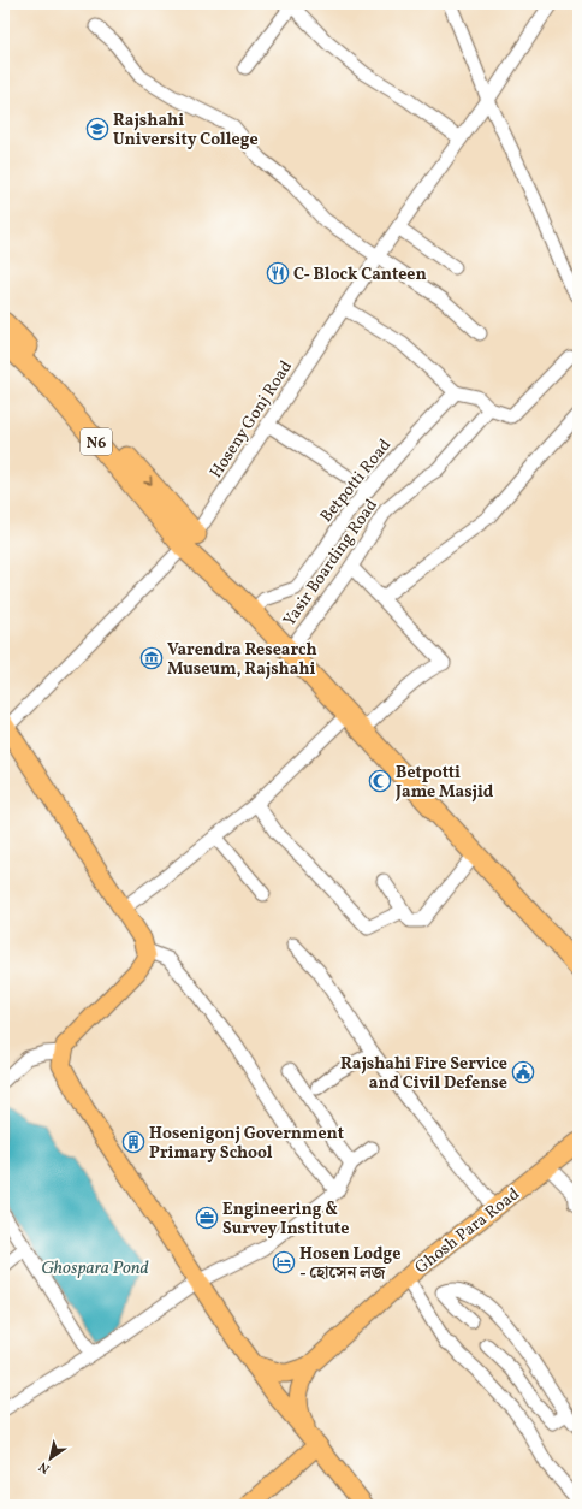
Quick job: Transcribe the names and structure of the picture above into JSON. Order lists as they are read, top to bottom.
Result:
{
  "streets": {
    "highway": ["N6"],
    "main road": ["Ghosh Para Road"],
    "street": ["Hoseny Gonj Road", "Betpotti Road", "Yasir Boarding Road"]
  },
  "crossings": [
    ["Hoseny Gonj Road", "N6"],
    ["N6", "Betpotti Road"],
    ["N6", "Yasir Boarding Road"]
  ],
  "water": ["Ghospara Pond"],
  "places": {
    "school or university": ["Rajshahi University College"],
    "restaurant": ["C- Block Canteen"],
    "museum": ["Varendra Research Museum, Rajshahi"],
    "mosque": ["Betpotti Jame Masjid"],
    "public building": ["Rajshahi Fire Service and Civil Defense"],
    "building": ["Hosenigonj Government Primary School"],
    "office": ["Engineering & Survey Institute"],
    "hotel": ["Hosen Lodge - হোসেন লজ"]
  },
  "north": "bottom left"
}
